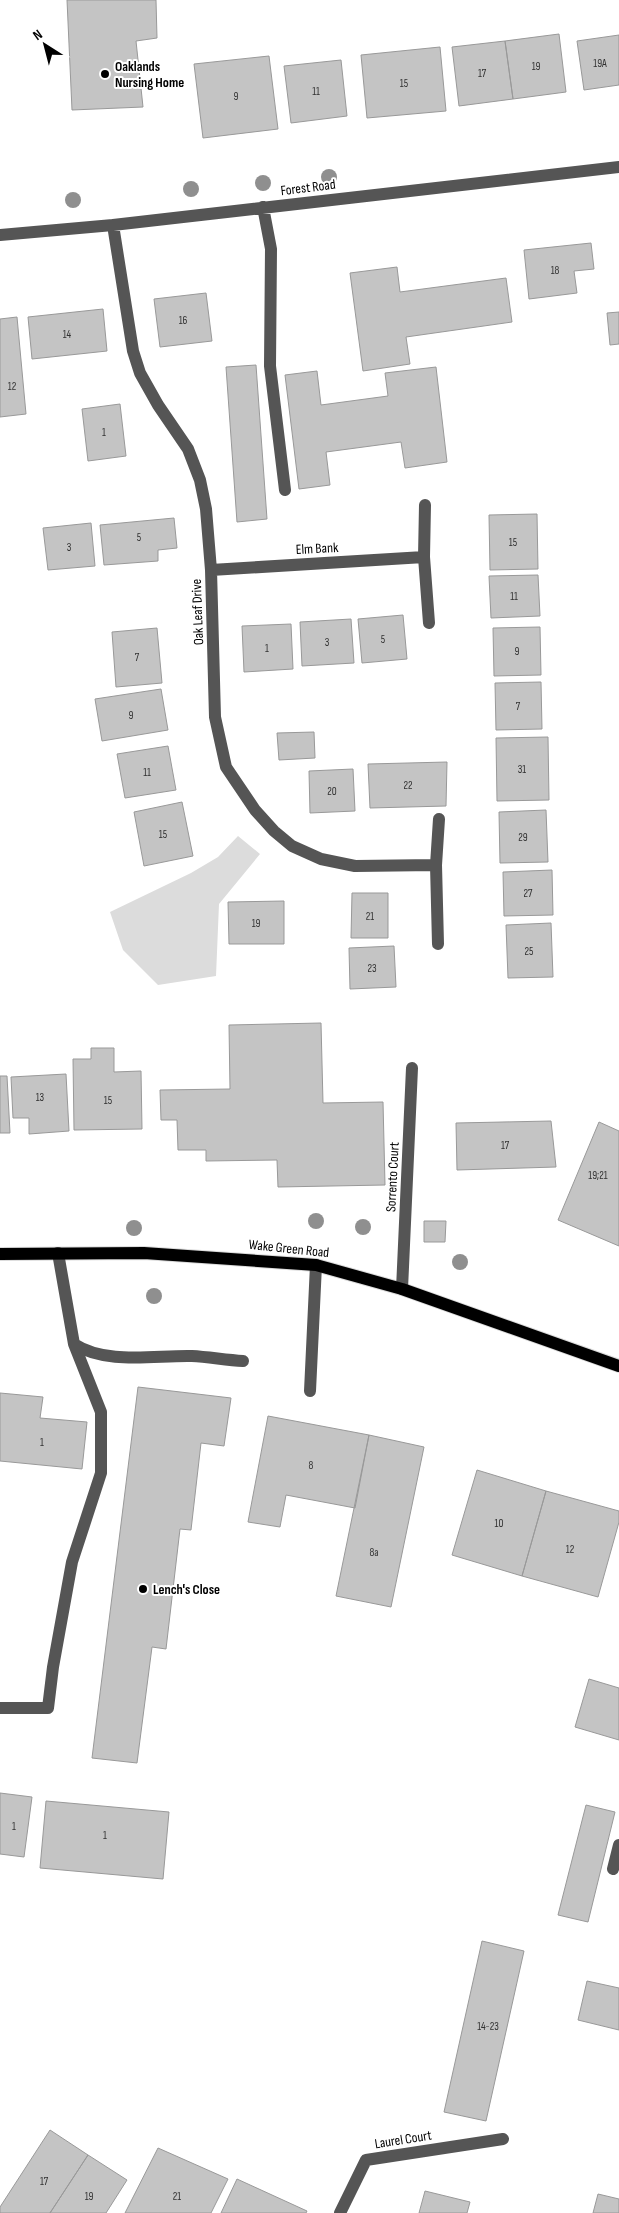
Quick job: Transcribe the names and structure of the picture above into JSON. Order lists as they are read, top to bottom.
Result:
{
  "streets": {
    "main road": ["Wake Green Road"],
    "street": [
      "Forest Road",
      "Elm Bank",
      "Oak Leaf Drive",
      "Sorrento Court",
      "Laurel Court"
    ]
  },
  "crossings": [
    ["Forest Road", "Oak Leaf Drive"],
    ["Elm Bank", "Oak Leaf Drive"],
    ["Sorrento Court", "Wake Green Road"]
  ],
  "places": ["Oaklands Nursing Home", "Lench's Close"],
  "house_numbers": [
    "19A",
    "19",
    "17",
    "15",
    "11",
    "9",
    "18",
    "16",
    "14",
    "12",
    "1",
    "5",
    "15",
    "3",
    "11",
    "5",
    "3",
    "1",
    "9",
    "7",
    "7",
    "9",
    "31",
    "11",
    "22",
    "20",
    "15",
    "29",
    "27",
    "21",
    "19",
    "25",
    "23",
    "13",
    "15",
    "17",
    "19;21",
    "1",
    "8",
    "10",
    "12",
    "8a",
    "1",
    "1",
    "14-23",
    "17",
    "19",
    "21"
  ],
  "north": "top left"
}
